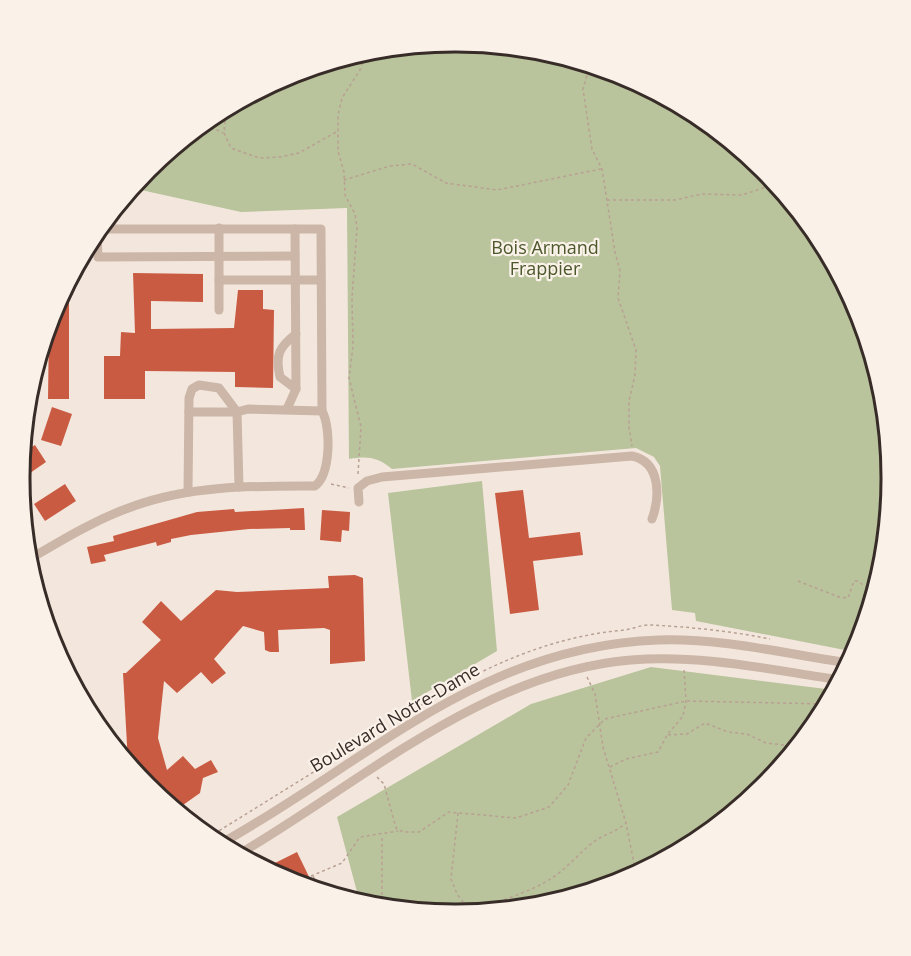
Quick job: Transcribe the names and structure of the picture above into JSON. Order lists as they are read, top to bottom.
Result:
{
  "streets": {
    "street": ["Boulevard Notre-Dame"]
  },
  "parks": ["Bois Armand Frappier"]
}
